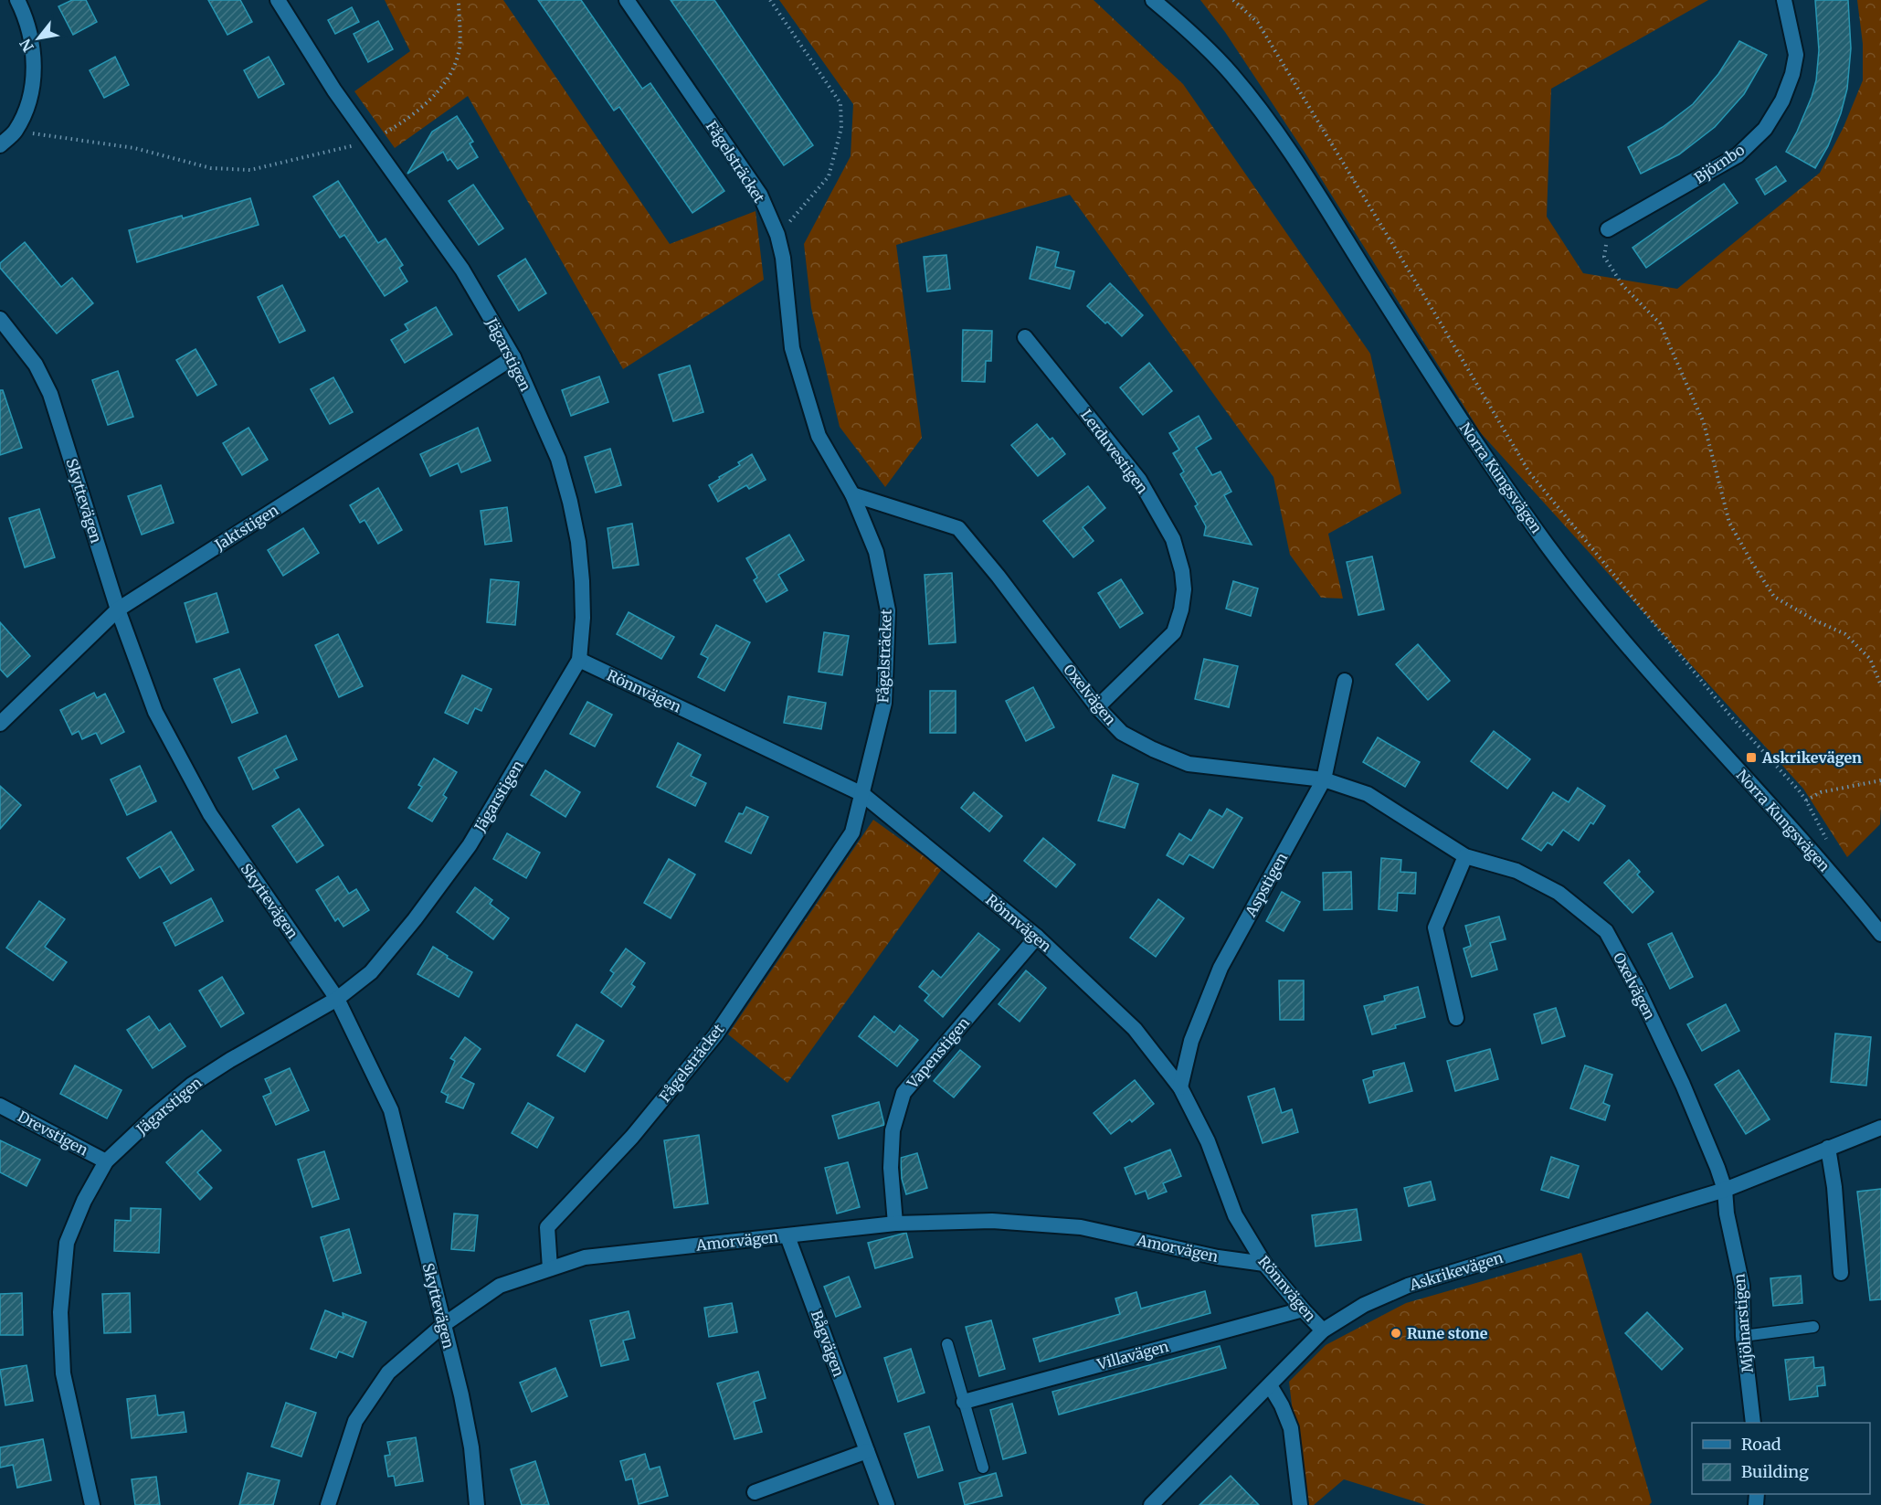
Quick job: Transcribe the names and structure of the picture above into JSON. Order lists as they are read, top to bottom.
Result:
{
  "streets": {
    "street": [
      "Fågelsträcket",
      "Björnbo",
      "Jägarstigen",
      "Lerduvestigen",
      "Norra Kungsvägen",
      "Skyttevägen",
      "Jaktstigen",
      "Rönnvägen",
      "Oxelvägen",
      "Aspstigen",
      "Vapenstigen",
      "Drevstigen",
      "Amorvägen",
      "Askrikevägen",
      "Mjölnarstigen",
      "Bågvägen",
      "Villavägen"
    ]
  },
  "crossings": [
    ["Fågelsträcket", "Rönnvägen"],
    ["Fågelsträcket", "Oxelvägen"],
    ["Fågelsträcket", "Amorvägen"],
    ["Jägarstigen", "Skyttevägen"],
    ["Jägarstigen", "Jaktstigen"],
    ["Jägarstigen", "Rönnvägen"],
    ["Jägarstigen", "Drevstigen"],
    ["Lerduvestigen", "Oxelvägen"],
    ["Skyttevägen", "Jaktstigen"],
    ["Skyttevägen", "Amorvägen"],
    ["Rönnvägen", "Aspstigen"],
    ["Rönnvägen", "Vapenstigen"],
    ["Rönnvägen", "Amorvägen"],
    ["Rönnvägen", "Askrikevägen"],
    ["Rönnvägen", "Villavägen"],
    ["Oxelvägen", "Aspstigen"],
    ["Oxelvägen", "Askrikevägen"],
    ["Oxelvägen", "Mjölnarstigen"],
    ["Vapenstigen", "Amorvägen"],
    ["Amorvägen", "Bågvägen"],
    ["Askrikevägen", "Mjölnarstigen"]
  ],
  "places": {
    "transit": ["Askrikevägen"],
    "other": ["Rune stone"]
  },
  "legend": ["Road", "Building"],
  "north": "bottom left"
}
